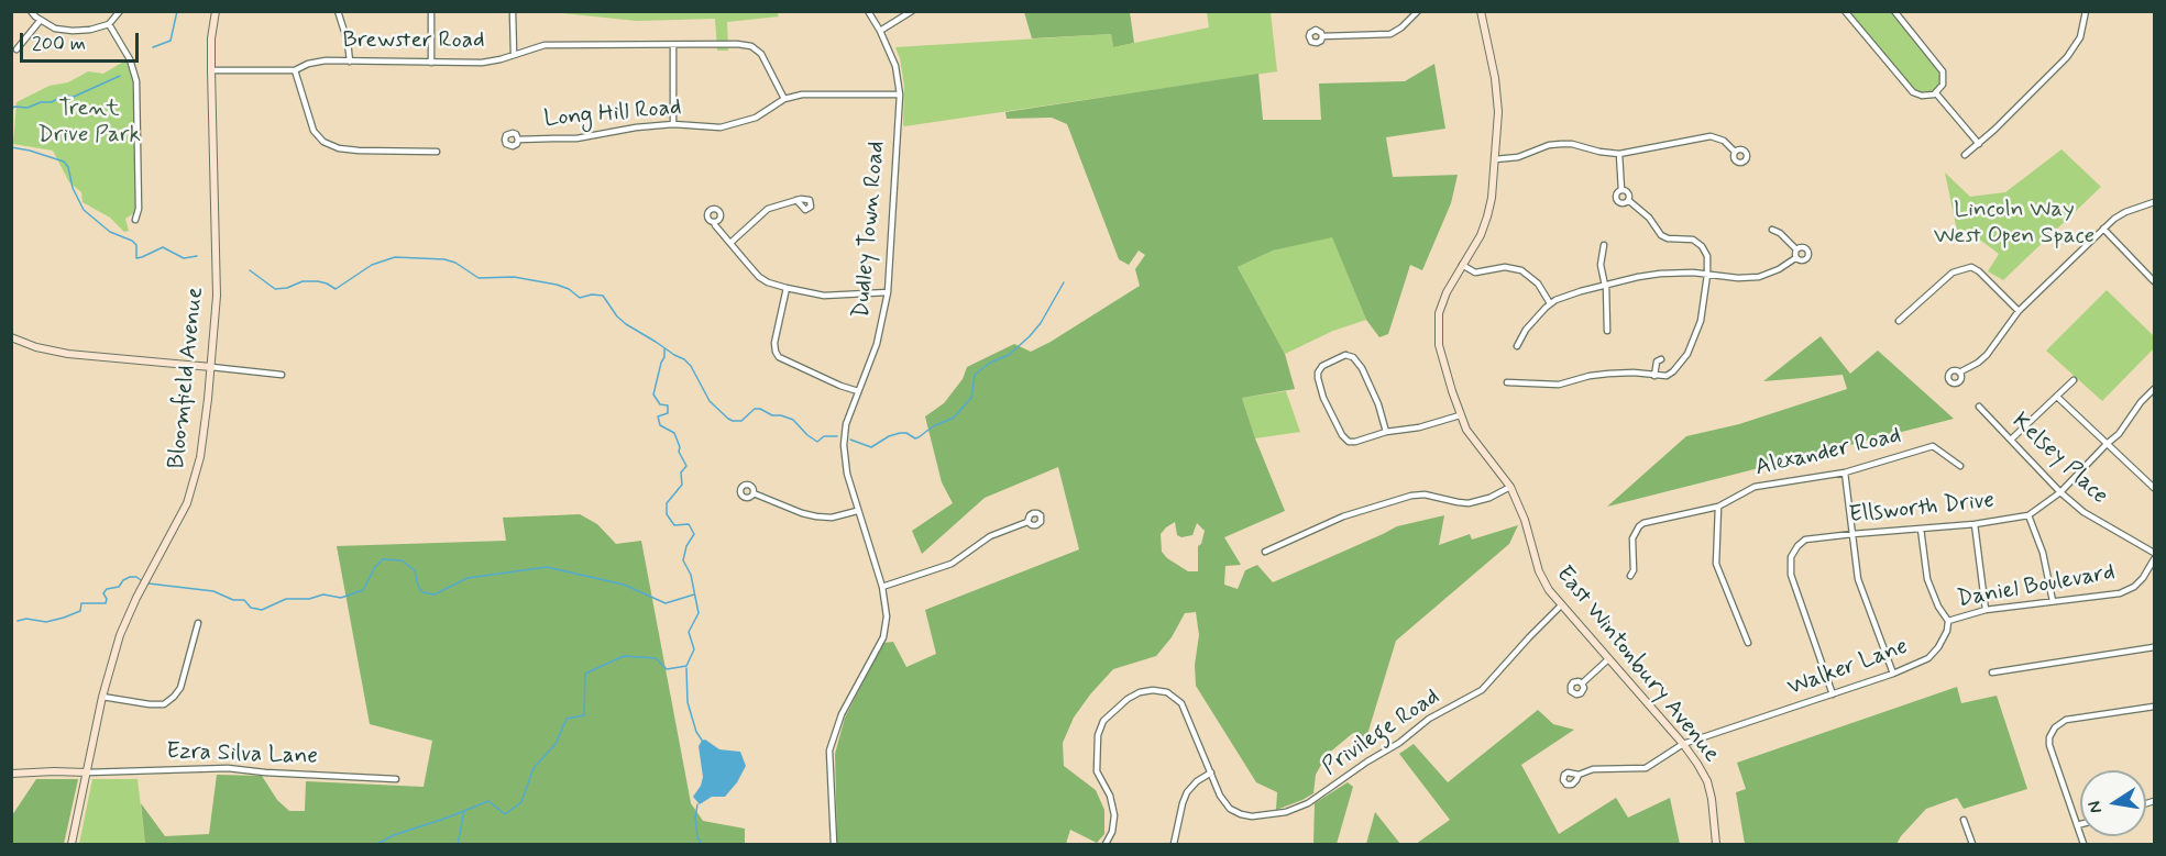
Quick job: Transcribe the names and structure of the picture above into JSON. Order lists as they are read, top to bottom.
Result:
{
  "streets": {
    "main road": ["Bloomfield Avenue", "East Wintonbury Avenue"],
    "street": [
      "Brewster Road",
      "Long Hill Road",
      "Dudley Town Road",
      "Alexander Road",
      "Kelsey Place",
      "Ellsworth Drive",
      "Daniel Boulevard",
      "Walker Lane",
      "Privilege Road",
      "Ezra Silva Lane"
    ]
  },
  "crossings": [
    ["Brewster Road", "Long Hill Road"],
    ["Brewster Road", "Bloomfield Avenue"],
    ["Long Hill Road", "Dudley Town Road"],
    ["Bloomfield Avenue", "Ezra Silva Lane"],
    ["Kelsey Place", "Ellsworth Drive"],
    ["Ellsworth Drive", "Walker Lane"],
    ["Daniel Boulevard", "Walker Lane"],
    ["East Wintonbury Avenue", "Walker Lane"],
    ["East Wintonbury Avenue", "Privilege Road"]
  ],
  "parks": ["Trent Drive Park", "Lincoln Way West Open Space"],
  "scale_bar": "200 m",
  "north": "left"
}
